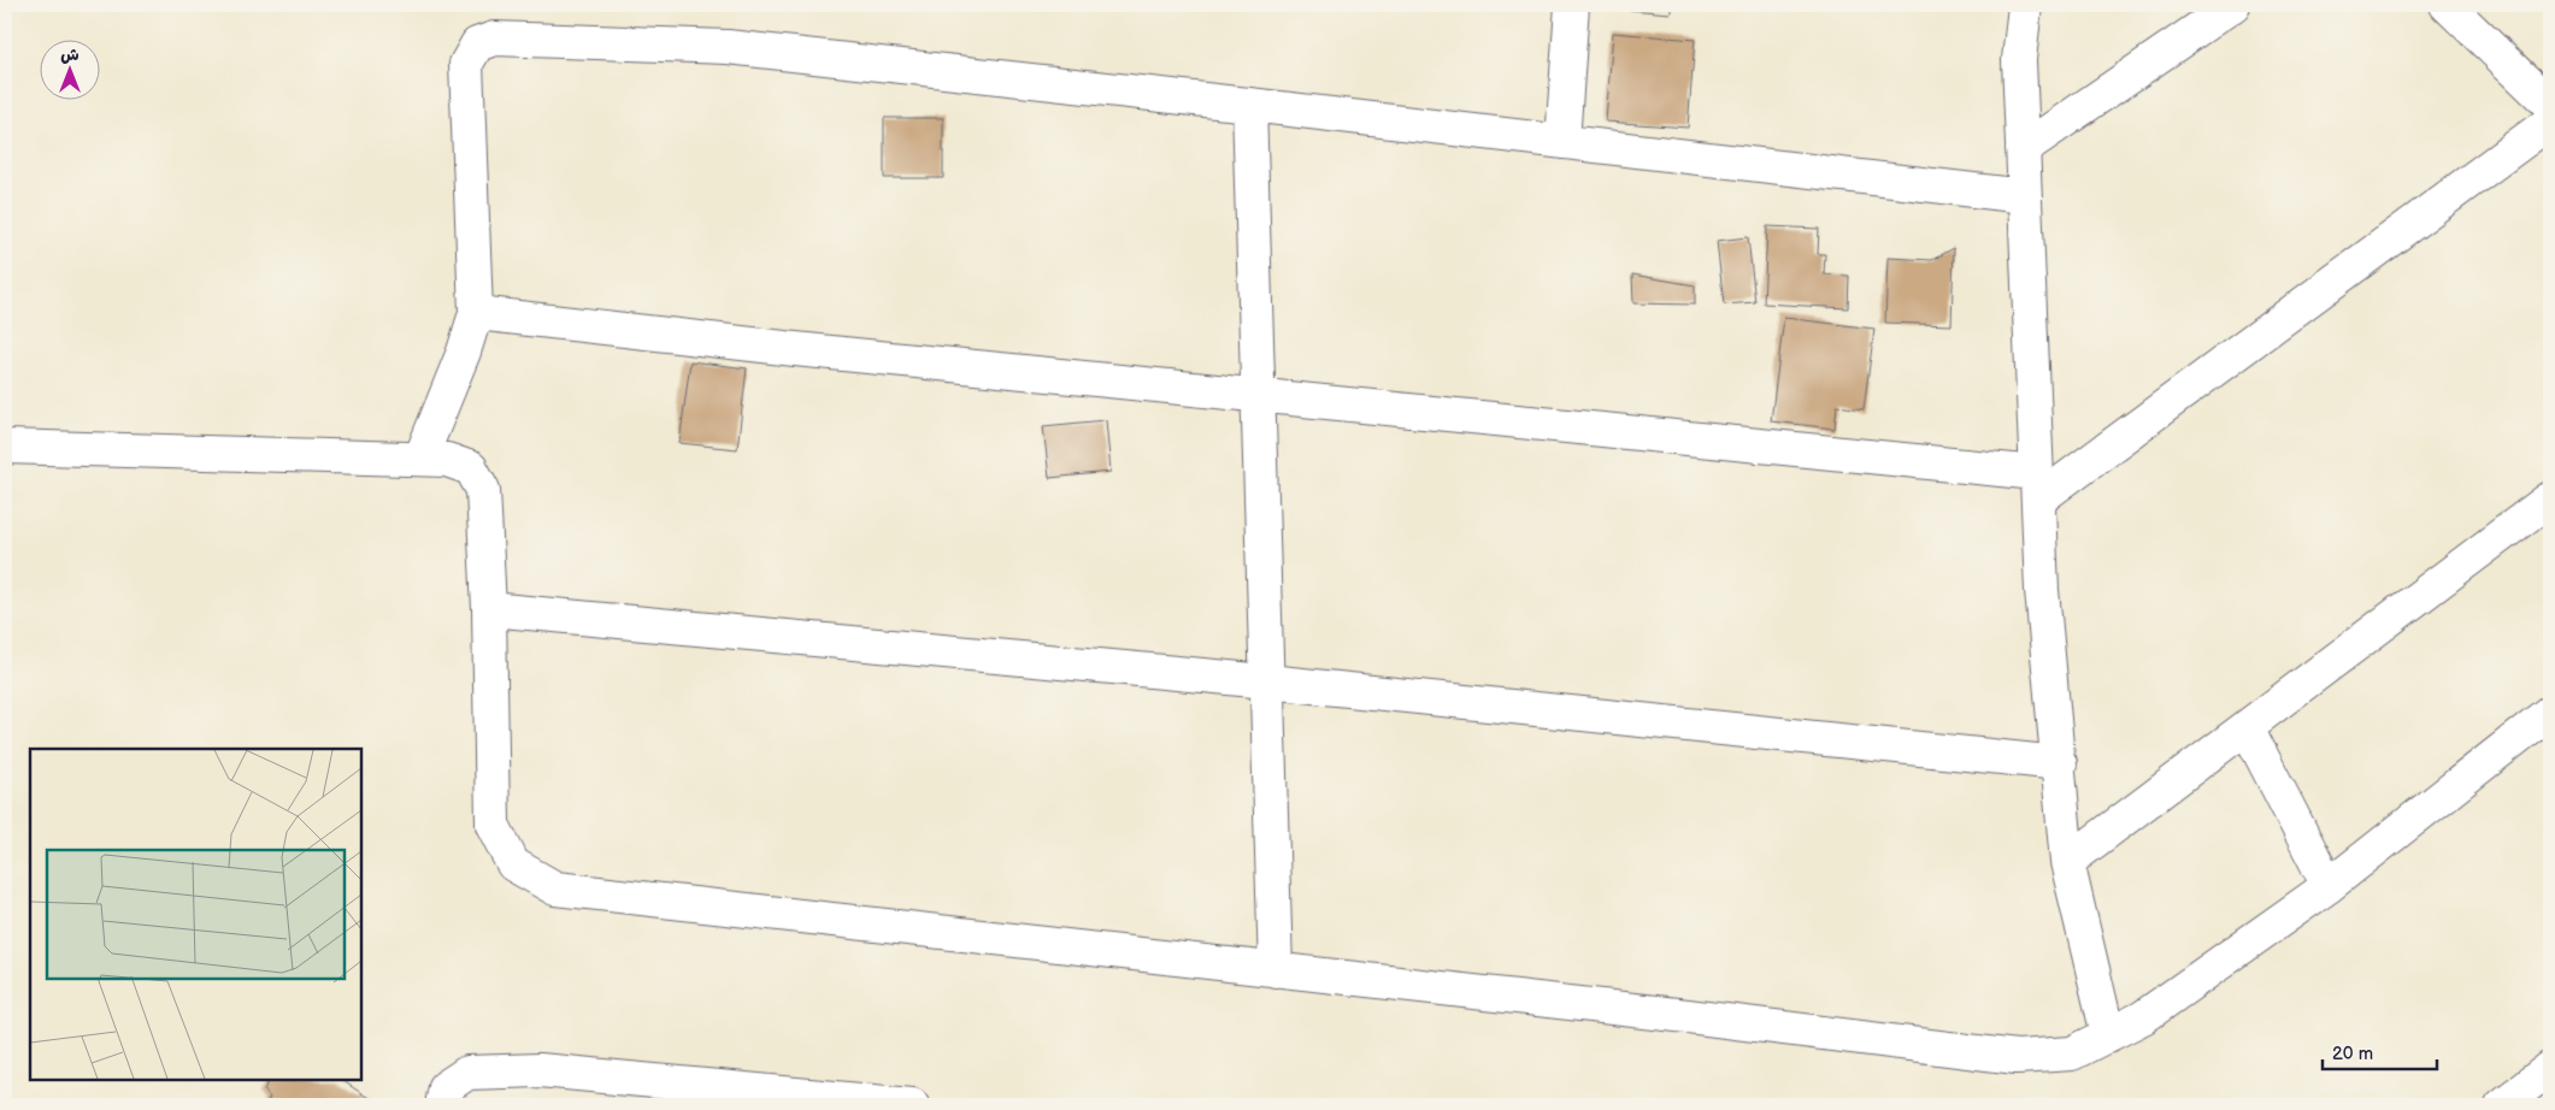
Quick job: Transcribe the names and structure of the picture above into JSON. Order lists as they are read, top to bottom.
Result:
{
  "scale_bar": "20 m",
  "north": "top"
}
